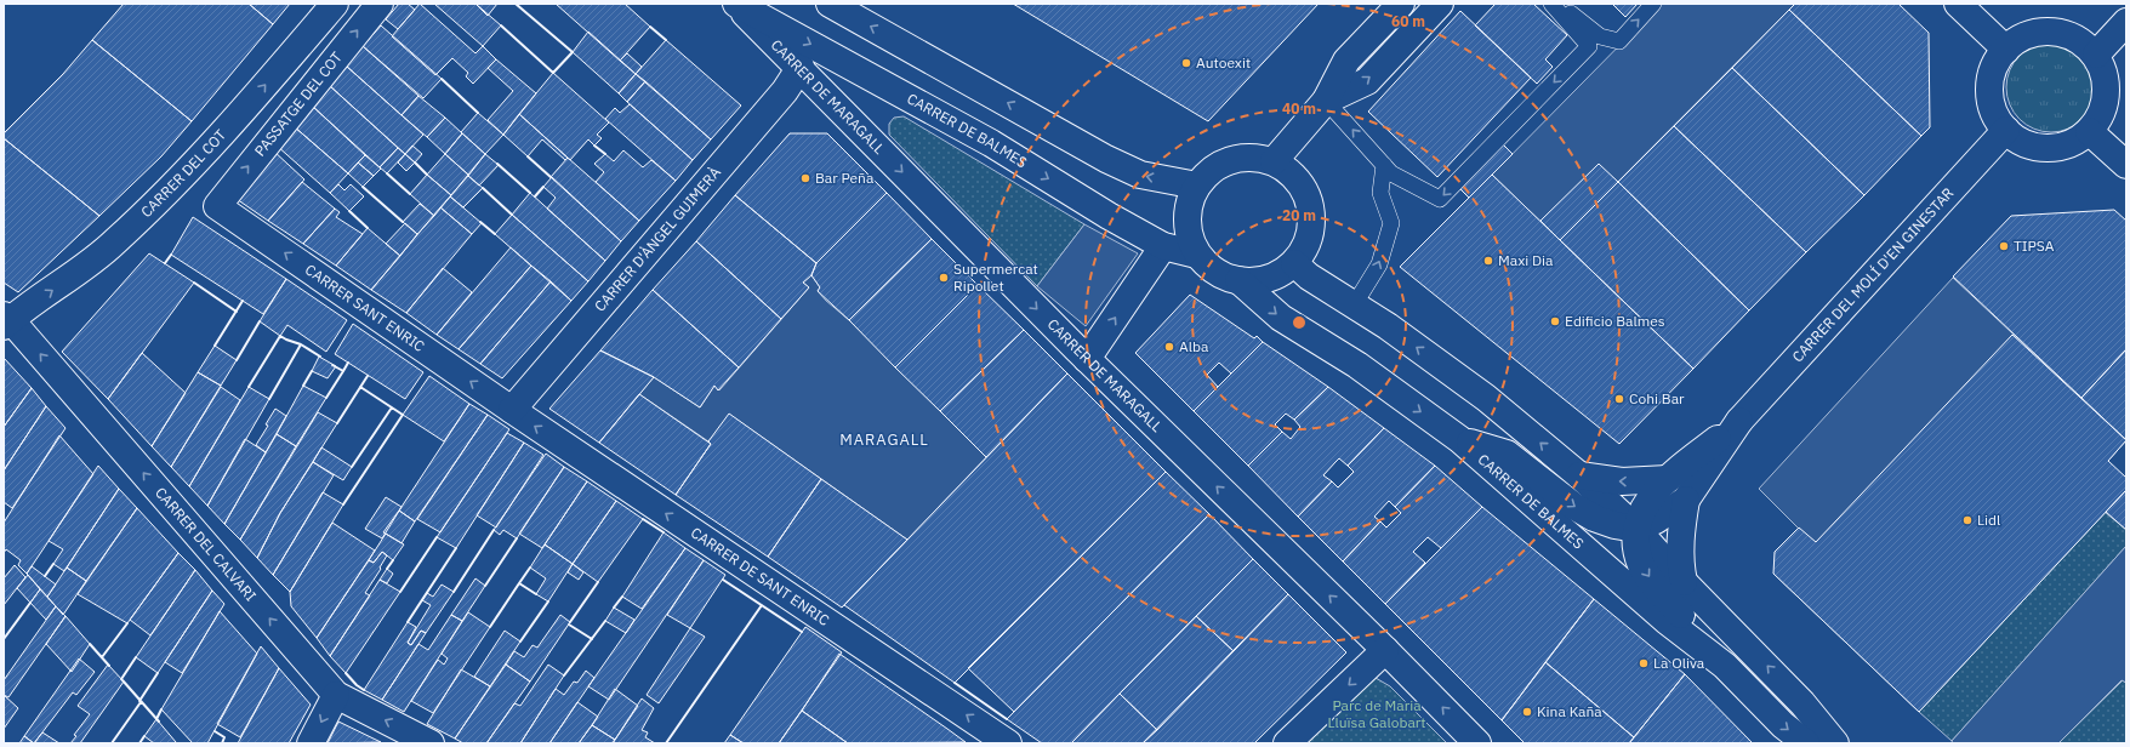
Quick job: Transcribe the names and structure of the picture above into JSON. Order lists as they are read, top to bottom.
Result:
{
  "streets": {
    "street": [
      "CARRER DE MARAGALL",
      "PASSATGE DEL COT",
      "CARRER DE BALMES",
      "CARRER DEL COT",
      "CARRER D'ÀNGEL GUIMERÀ",
      "CARRER DEL MOLÍ D'EN GINESTAR",
      "CARRER SANT ENRIC",
      "CARRER DEL CALVARI",
      "CARRER DE SANT ENRIC"
    ]
  },
  "crossings": [
    ["CARRER DE MARAGALL", "CARRER DE BALMES"],
    ["CARRER DE MARAGALL", "CARRER D'ÀNGEL GUIMERÀ"],
    ["PASSATGE DEL COT", "CARRER SANT ENRIC"],
    ["CARRER DEL COT", "CARRER DEL CALVARI"],
    ["CARRER D'ÀNGEL GUIMERÀ", "CARRER SANT ENRIC"],
    ["CARRER D'ÀNGEL GUIMERÀ", "CARRER DE SANT ENRIC"],
    ["CARRER SANT ENRIC", "CARRER DE SANT ENRIC"]
  ],
  "one_way": [
    "PASSATGE DEL COT",
    "CARRER DEL COT",
    "CARRER SANT ENRIC",
    "CARRER DEL CALVARI",
    "CARRER DE SANT ENRIC"
  ],
  "districts": ["MARAGALL"],
  "parks": ["Parc de Maria Lluïsa Galobart"],
  "places": [
    "Autoexit",
    "Bar Peña",
    "TIPSA",
    "Maxi Dia",
    "Supermercat Ripollet",
    "Edificio Balmes",
    "Alba",
    "Cohi Bar",
    "Lidl",
    "La Oliva",
    "Kina Kaña"
  ],
  "rings": ["60 m", "40 m", "20 m"]
}
